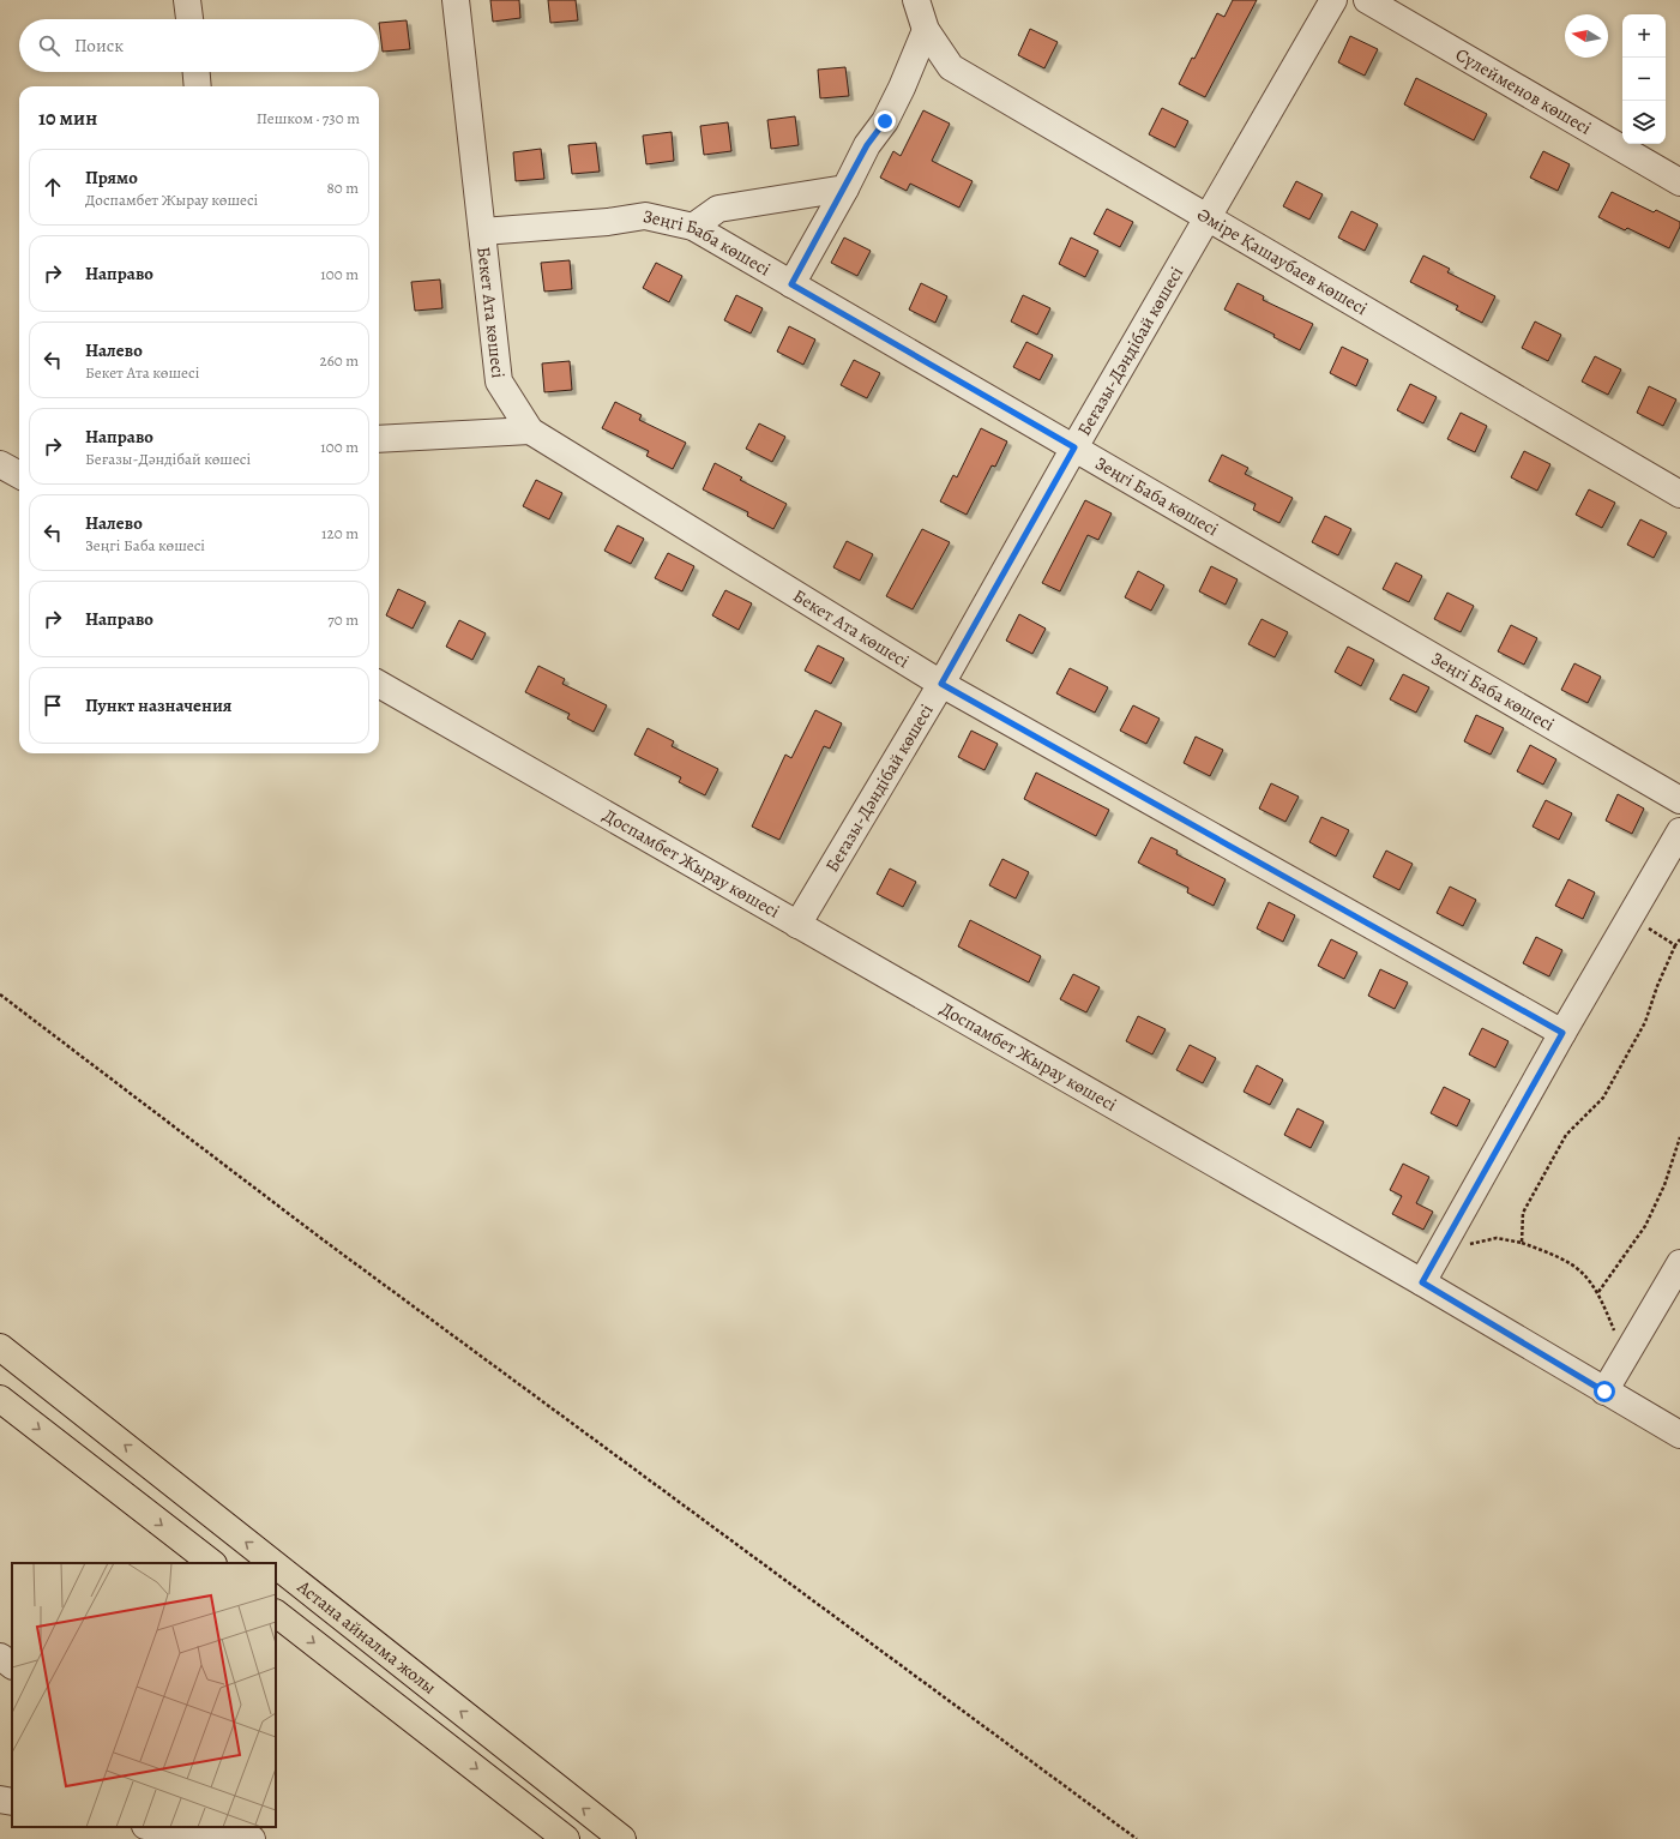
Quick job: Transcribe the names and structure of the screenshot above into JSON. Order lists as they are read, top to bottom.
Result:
{
  "streets": {
    "highway": ["Астана айналма жолы"],
    "street": [
      "Сүлейменов көшесі",
      "Зеңгі Баба көшесі",
      "Әміре Қашаубаев көшесі",
      "Бекет Ата көшесі",
      "Беғазы-Дәндібай көшесі",
      "Доспамбет Жырау көшесі"
    ]
  },
  "crossings": [
    ["Зеңгі Баба көшесі", "Бекет Ата көшесі"],
    ["Зеңгі Баба көшесі", "Беғазы-Дәндібай көшесі"],
    ["Әміре Қашаубаев көшесі", "Беғазы-Дәндібай көшесі"],
    ["Бекет Ата көшесі", "Беғазы-Дәндібай көшесі"],
    ["Беғазы-Дәндібай көшесі", "Доспамбет Жырау көшесі"]
  ],
  "north": "left",
  "page": {
    "map_buttons": ["+", "−"],
    "search": "Поиск",
    "heading": ["10 мин", "Пешком · 730 m"],
    "list": [
      ["Прямо", "Доспамбет Жырау көшесі", "80 m"],
      ["Направо", "100 m"],
      ["Налево", "Бекет Ата көшесі", "260 m"],
      ["Направо", "Беғазы-Дәндібай көшесі", "100 m"],
      ["Налево", "Зеңгі Баба көшесі", "120 m"],
      ["Направо", "70 m"],
      "Пункт назначения"
    ]
  }
}
